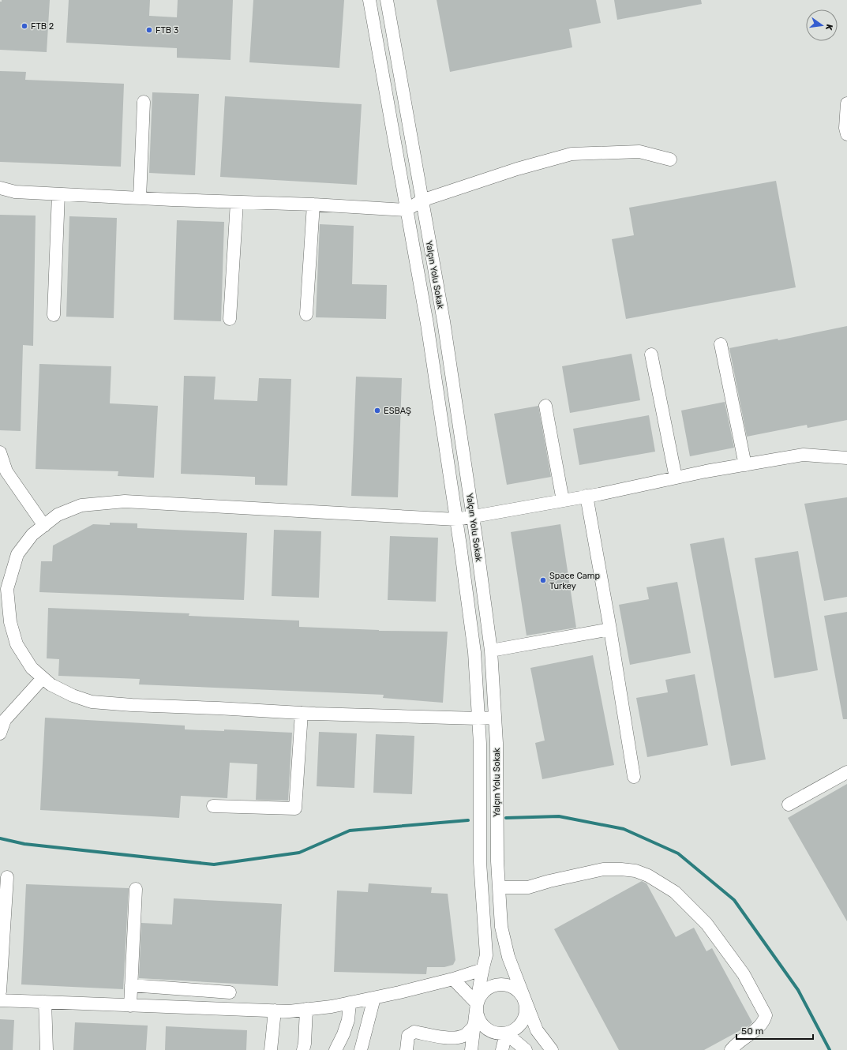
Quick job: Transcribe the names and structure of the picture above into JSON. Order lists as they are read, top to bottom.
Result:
{
  "streets": {
    "street": ["Yalçın Yolu Sokak"]
  },
  "places": [
    "FTB 2",
    "FTB 3",
    "ESBAŞ",
    "Space Camp Turkey"
  ],
  "scale_bar": "50 m",
  "north": "right"
}
